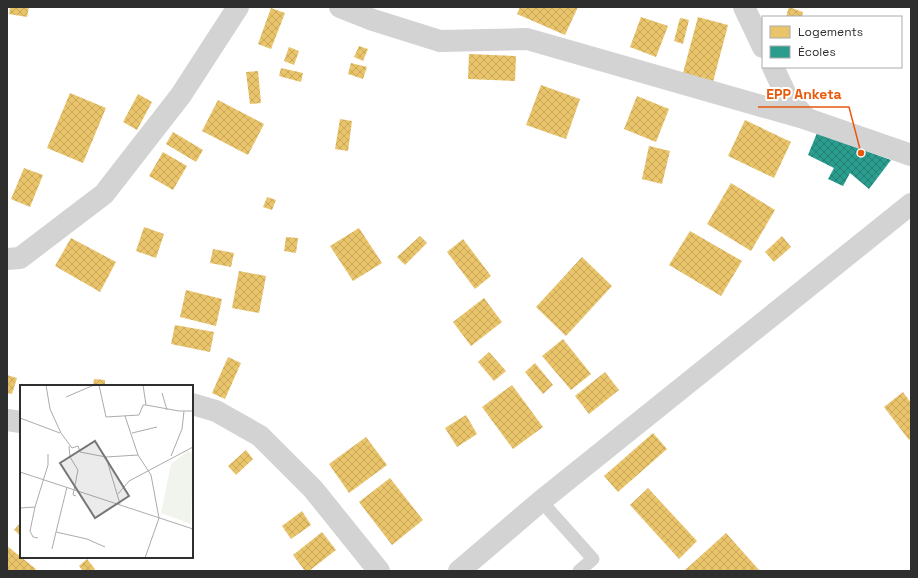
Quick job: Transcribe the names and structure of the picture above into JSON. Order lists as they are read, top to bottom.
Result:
{
  "places": ["EPP Anketa"],
  "legend": ["Logements", "Écoles"]
}
